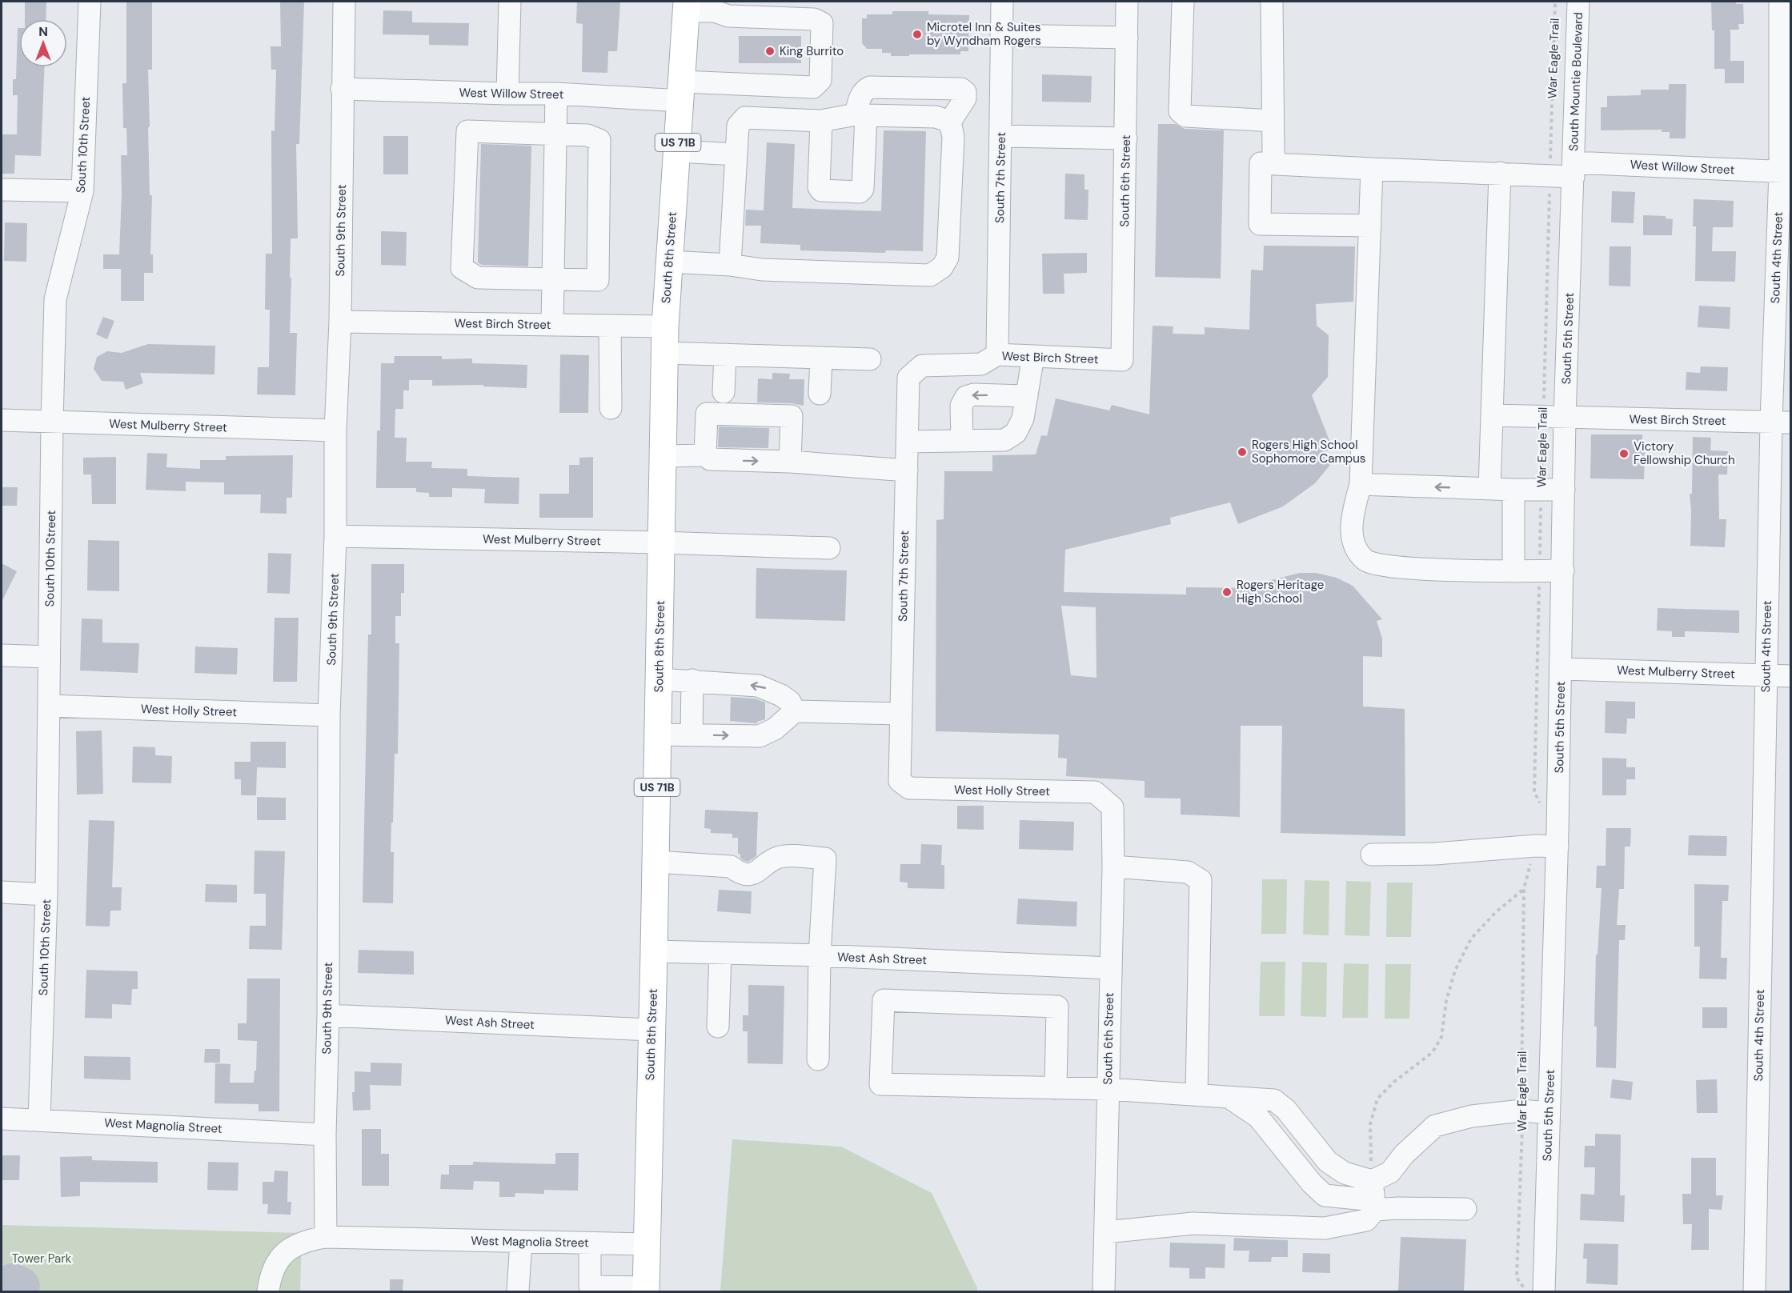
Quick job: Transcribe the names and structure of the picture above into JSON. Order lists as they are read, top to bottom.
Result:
{
  "streets": {
    "main road": ["US 71B", "South 8th Street"],
    "street": [
      "South Mountie Boulevard",
      "West Willow Street",
      "South 10th Street",
      "South 7th Street",
      "South 6th Street",
      "South 9th Street",
      "South 4th Street",
      "West Birch Street",
      "South 5th Street",
      "West Mulberry Street",
      "West Holly Street",
      "West Ash Street",
      "West Magnolia Street"
    ],
    "path": ["War Eagle Trail"]
  },
  "crossings": [
    ["War Eagle Trail", "West Willow Street"],
    ["War Eagle Trail", "West Birch Street"],
    ["South Mountie Boulevard", "West Willow Street"],
    ["South Mountie Boulevard", "South 5th Street"],
    ["West Willow Street", "South 9th Street"],
    ["West Willow Street", "South 8th Street"],
    ["West Willow Street", "South 4th Street"],
    ["West Willow Street", "South 5th Street"],
    ["South 10th Street", "West Mulberry Street"],
    ["South 10th Street", "West Holly Street"],
    ["South 10th Street", "West Magnolia Street"],
    ["South 7th Street", "West Birch Street"],
    ["South 7th Street", "West Holly Street"],
    ["South 6th Street", "West Birch Street"],
    ["South 6th Street", "West Holly Street"],
    ["South 6th Street", "West Ash Street"],
    ["South 9th Street", "West Birch Street"],
    ["South 9th Street", "West Mulberry Street"],
    ["South 9th Street", "West Holly Street"],
    ["South 9th Street", "West Ash Street"],
    ["South 9th Street", "West Magnolia Street"],
    ["South 8th Street", "West Birch Street"],
    ["South 8th Street", "West Mulberry Street"],
    ["South 8th Street", "West Ash Street"],
    ["South 8th Street", "West Magnolia Street"],
    ["South 4th Street", "West Birch Street"],
    ["South 4th Street", "West Mulberry Street"],
    ["West Birch Street", "South 5th Street"],
    ["South 5th Street", "West Mulberry Street"]
  ],
  "parks": ["Tower Park"],
  "places": [
    "Microtel Inn & Suites by Wyndham Rogers",
    "King Burrito",
    "Rogers High School Sophomore Campus",
    "Victory Fellowship Church",
    "Rogers Heritage High School"
  ],
  "north": "top"
}
